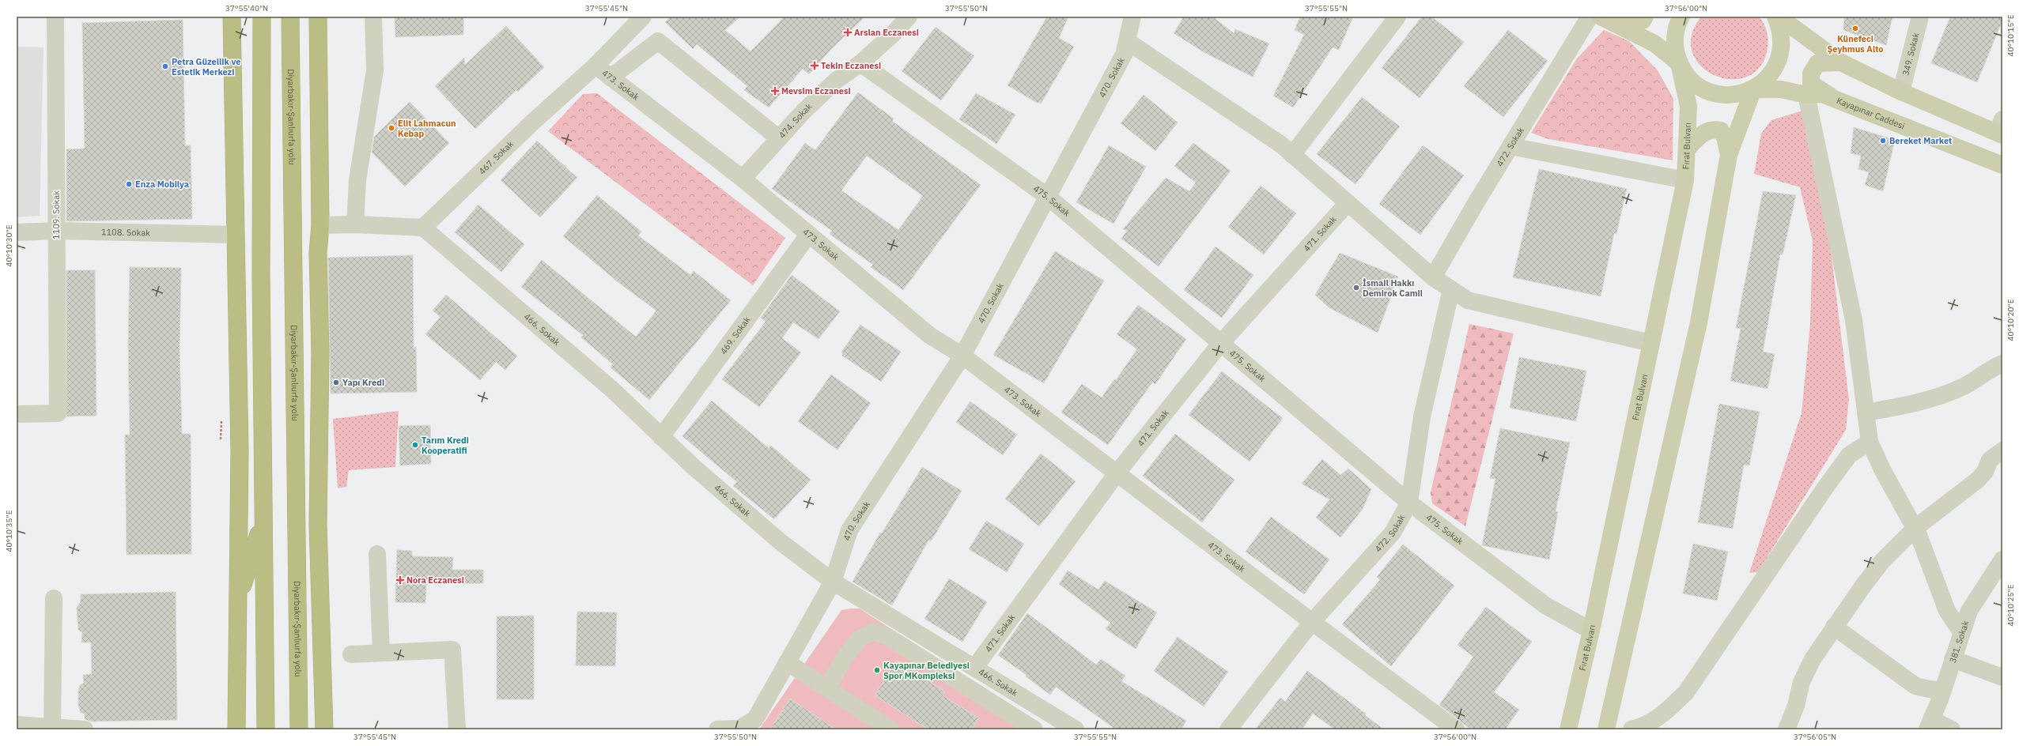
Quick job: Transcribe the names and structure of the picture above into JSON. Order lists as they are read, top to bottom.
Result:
{
  "streets": {
    "highway": ["Diyarbakır-Şanlıurfa yolu"],
    "main road": ["Kayapınar Caddesi", "Fırat Bulvarı"],
    "street": [
      "349. Sokak",
      "470. Sokak",
      "473. Sokak",
      "474. Sokak",
      "472. Sokak",
      "467. Sokak",
      "475. Sokak",
      "1109. Sokak",
      "1108. Sokak",
      "471. Sokak",
      "466. Sokak",
      "469. Sokak",
      "381. Sokak"
    ]
  },
  "crossings": [
    ["470. Sokak", "473. Sokak"],
    ["470. Sokak", "475. Sokak"],
    ["470. Sokak", "466. Sokak"],
    ["473. Sokak", "474. Sokak"],
    ["473. Sokak", "472. Sokak"],
    ["473. Sokak", "467. Sokak"],
    ["473. Sokak", "471. Sokak"],
    ["473. Sokak", "469. Sokak"],
    ["474. Sokak", "475. Sokak"],
    ["472. Sokak", "475. Sokak"],
    ["Fırat Bulvarı", "475. Sokak"],
    ["467. Sokak", "466. Sokak"],
    ["475. Sokak", "471. Sokak"],
    ["1109. Sokak", "1108. Sokak"],
    ["471. Sokak", "466. Sokak"],
    ["466. Sokak", "469. Sokak"]
  ],
  "places": {
    "other": [
      "Künefeci Şeyhmus Alto",
      "Petra Güzellik ve Estetik Merkezi",
      "Elit Lahmacun Kebap",
      "Bereket Market",
      "Enza Mobilya",
      "İsmail Hakkı Demirok Camii",
      "Yapı Kredi",
      "Tarım Kredi Kooperatifi",
      "Kayapınar Belediyesi Spor MKompleksi"
    ],
    "health": [
      "Arslan Eczanesi",
      "Tekin Eczanesi",
      "Mevsim Eczanesi",
      "Nora Eczanesi"
    ]
  },
  "coordinates": [
    "37°55'40\"N",
    "37°55'45\"N",
    "37°55'50\"N",
    "37°55'55\"N",
    "37°56'00\"N",
    "40°10'15\"E",
    "40°10'30\"E",
    "40°10'20\"E",
    "40°10'35\"E",
    "40°10'25\"E",
    "37°56'05\"N"
  ]
}
